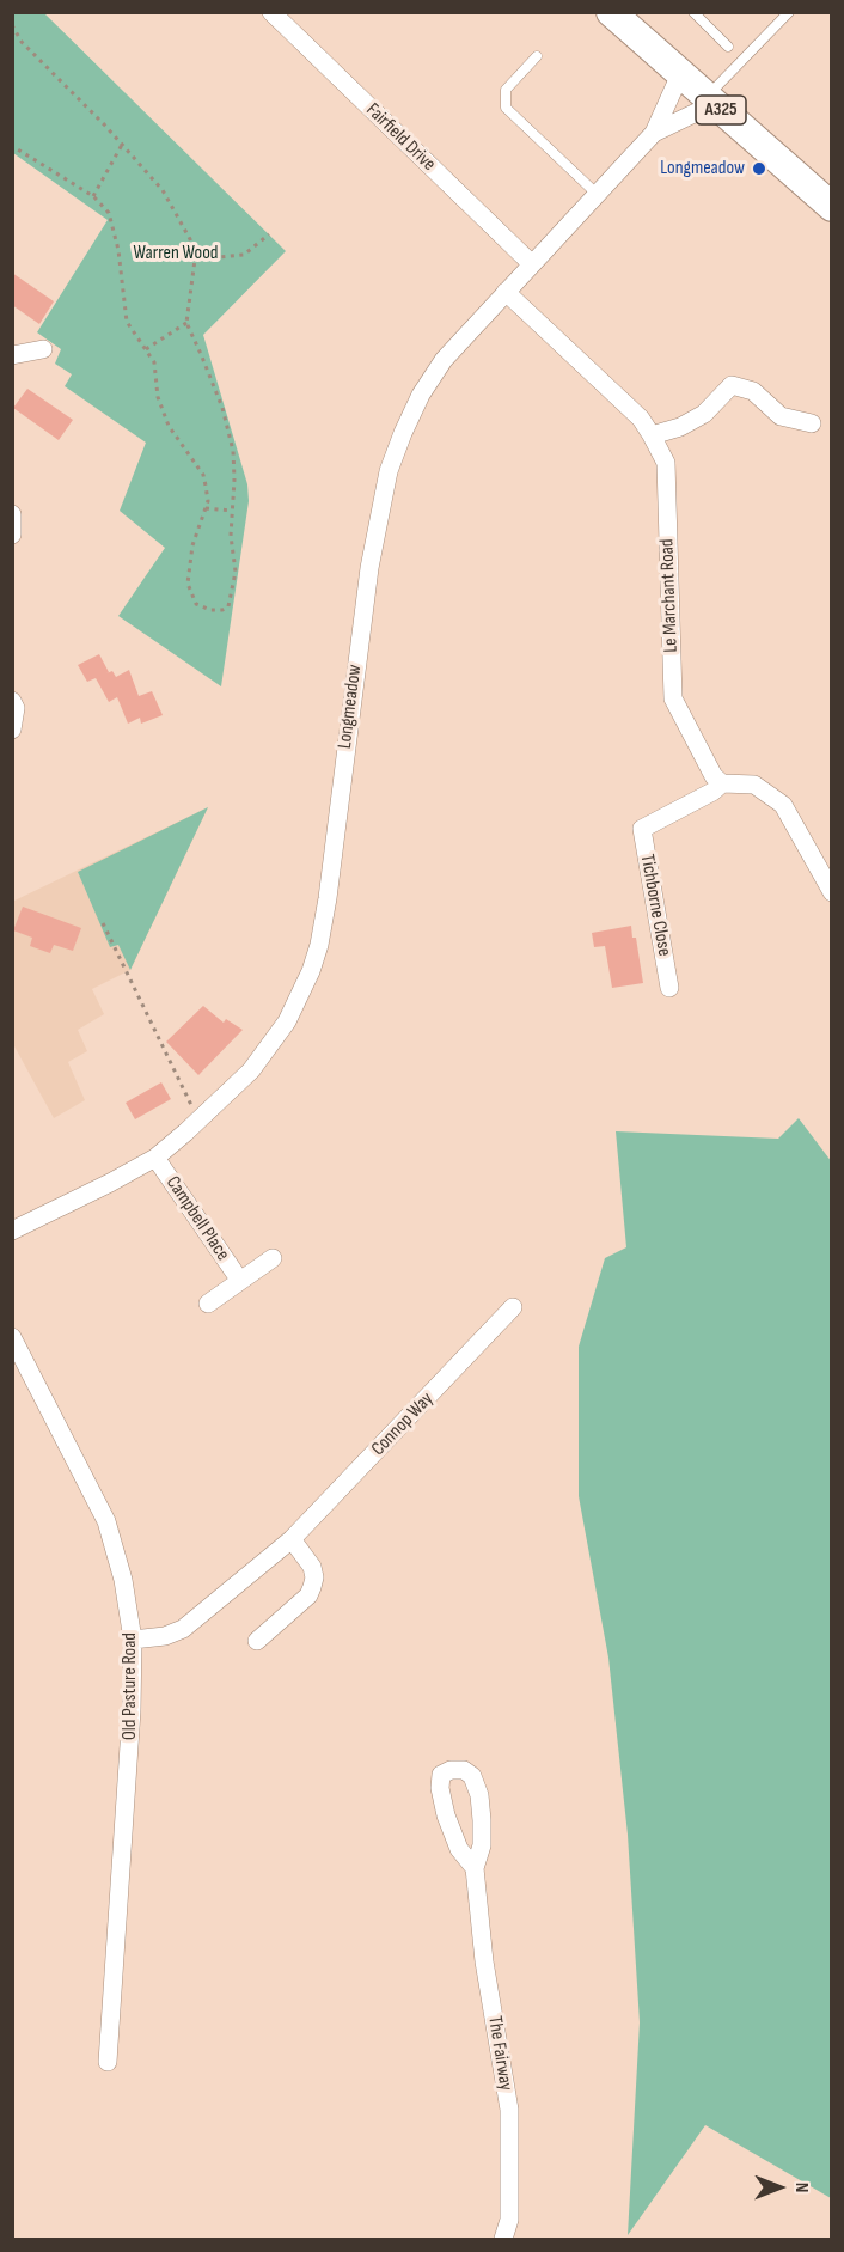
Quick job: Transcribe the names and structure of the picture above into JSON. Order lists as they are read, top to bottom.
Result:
{
  "streets": {
    "main road": ["A325"],
    "street": [
      "Fairfield Drive",
      "Le Marchant Road",
      "Longmeadow",
      "Tichborne Close",
      "Campbell Place",
      "Connop Way",
      "Old Pasture Road",
      "The Fairway"
    ]
  },
  "crossings": [
    ["Fairfield Drive", "Longmeadow"],
    ["Le Marchant Road", "Longmeadow"],
    ["Le Marchant Road", "Tichborne Close"],
    ["Longmeadow", "Campbell Place"],
    ["Connop Way", "Old Pasture Road"]
  ],
  "parks": ["Warren Wood"],
  "places": ["Longmeadow"],
  "north": "right"
}
